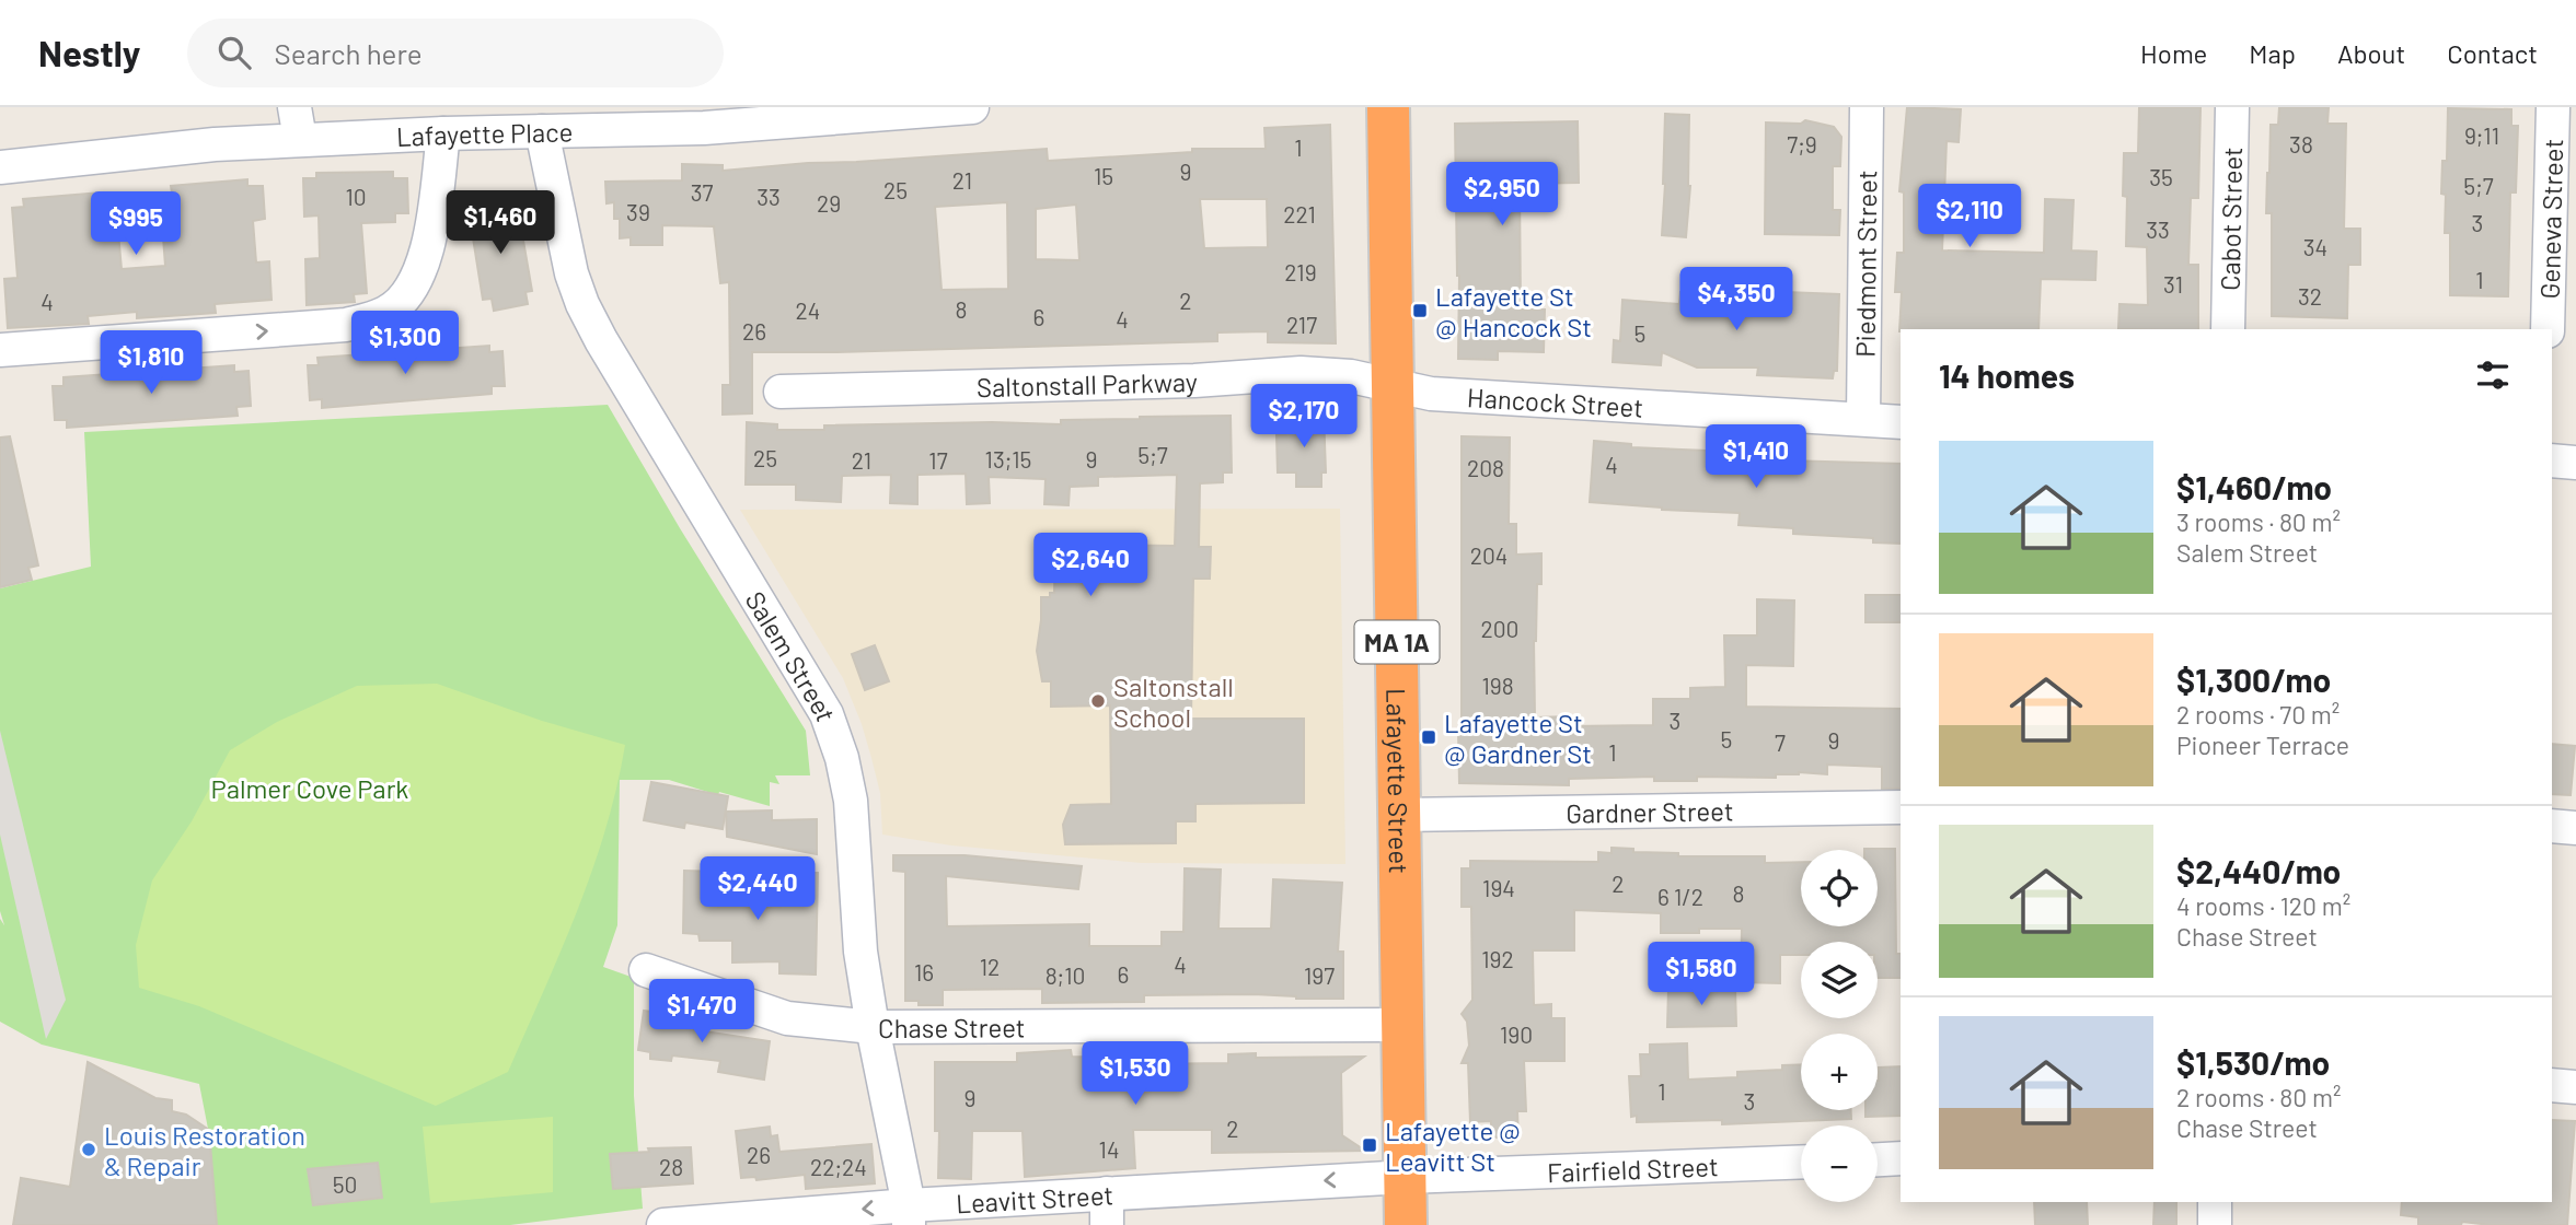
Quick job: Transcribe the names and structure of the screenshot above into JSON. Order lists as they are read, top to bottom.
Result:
{
  "streets": {
    "highway": ["MA 1A", "Lafayette Street"],
    "street": [
      "Lafayette Place",
      "Cabot Street",
      "Geneva Street",
      "Piedmont Street",
      "Saltonstall Parkway",
      "Hancock Street",
      "Salem Street",
      "Gardner Street",
      "Chase Street",
      "Fairfield Street",
      "Leavitt Street"
    ]
  },
  "crossings": [
    ["Lafayette Place", "Salem Street"],
    ["Piedmont Street", "Hancock Street"],
    ["Saltonstall Parkway", "Hancock Street"],
    ["Saltonstall Parkway", "Lafayette Street"],
    ["Hancock Street", "Lafayette Street"],
    ["Salem Street", "Chase Street"],
    ["Salem Street", "Leavitt Street"],
    ["Lafayette Street", "Gardner Street"],
    ["Lafayette Street", "Chase Street"],
    ["Lafayette Street", "Fairfield Street"],
    ["Lafayette Street", "Leavitt Street"],
    ["Fairfield Street", "Leavitt Street"]
  ],
  "one_way": ["Leavitt Street"],
  "parks": ["Palmer Cove Park"],
  "places": {
    "transit": ["Lafayette St @ Hancock St", "Lafayette St @ Gardner St", "Lafayette @ Leavitt St"],
    "other": ["Saltonstall School", "Louis Restoration & Repair"]
  },
  "house_numbers": [
    "9;11",
    "7;9",
    "38",
    "1",
    "9",
    "15",
    "35",
    "21",
    "5;7",
    "25",
    "37",
    "10",
    "33",
    "29",
    "39",
    "221",
    "3",
    "33",
    "34",
    "219",
    "1",
    "31",
    "32",
    "2",
    "4",
    "8",
    "24",
    "6",
    "4",
    "217",
    "26",
    "5",
    "5;7",
    "25",
    "13;15",
    "9",
    "21",
    "17",
    "4",
    "208",
    "204",
    "200",
    "198",
    "3",
    "5",
    "9",
    "7",
    "1",
    "2",
    "194",
    "8",
    "6 1/2",
    "192",
    "4",
    "12",
    "16",
    "6",
    "8;10",
    "197",
    "190",
    "1",
    "9",
    "3",
    "2",
    "14",
    "26",
    "28",
    "22;24",
    "50"
  ],
  "page": {
    "header": "Nestly",
    "search": "Search here",
    "nav": [
      "Home",
      "Map",
      "About",
      "Contact"
    ],
    "price": [
      "$2,950",
      "$2,110",
      "$1,460",
      "$995",
      "$4,350",
      "$1,300",
      "$1,810",
      "$2,170",
      "$1,410",
      "$2,640",
      "$2,440",
      "$1,580",
      "$1,470",
      "$1,530"
    ],
    "heading": "14 homes",
    "list": [
      {
        "name": "$1,460/mo",
        "note": "3 rooms · 80 m² · Salem Street"
      },
      {
        "name": "$1,300/mo",
        "note": "2 rooms · 70 m² · Pioneer Terrace"
      },
      {
        "name": "$2,440/mo",
        "note": "4 rooms · 120 m² · Chase Street"
      },
      {
        "name": "$1,530/mo",
        "note": "2 rooms · 80 m² · Chase Street"
      }
    ],
    "map_buttons": ["+", "−"]
  }
}
